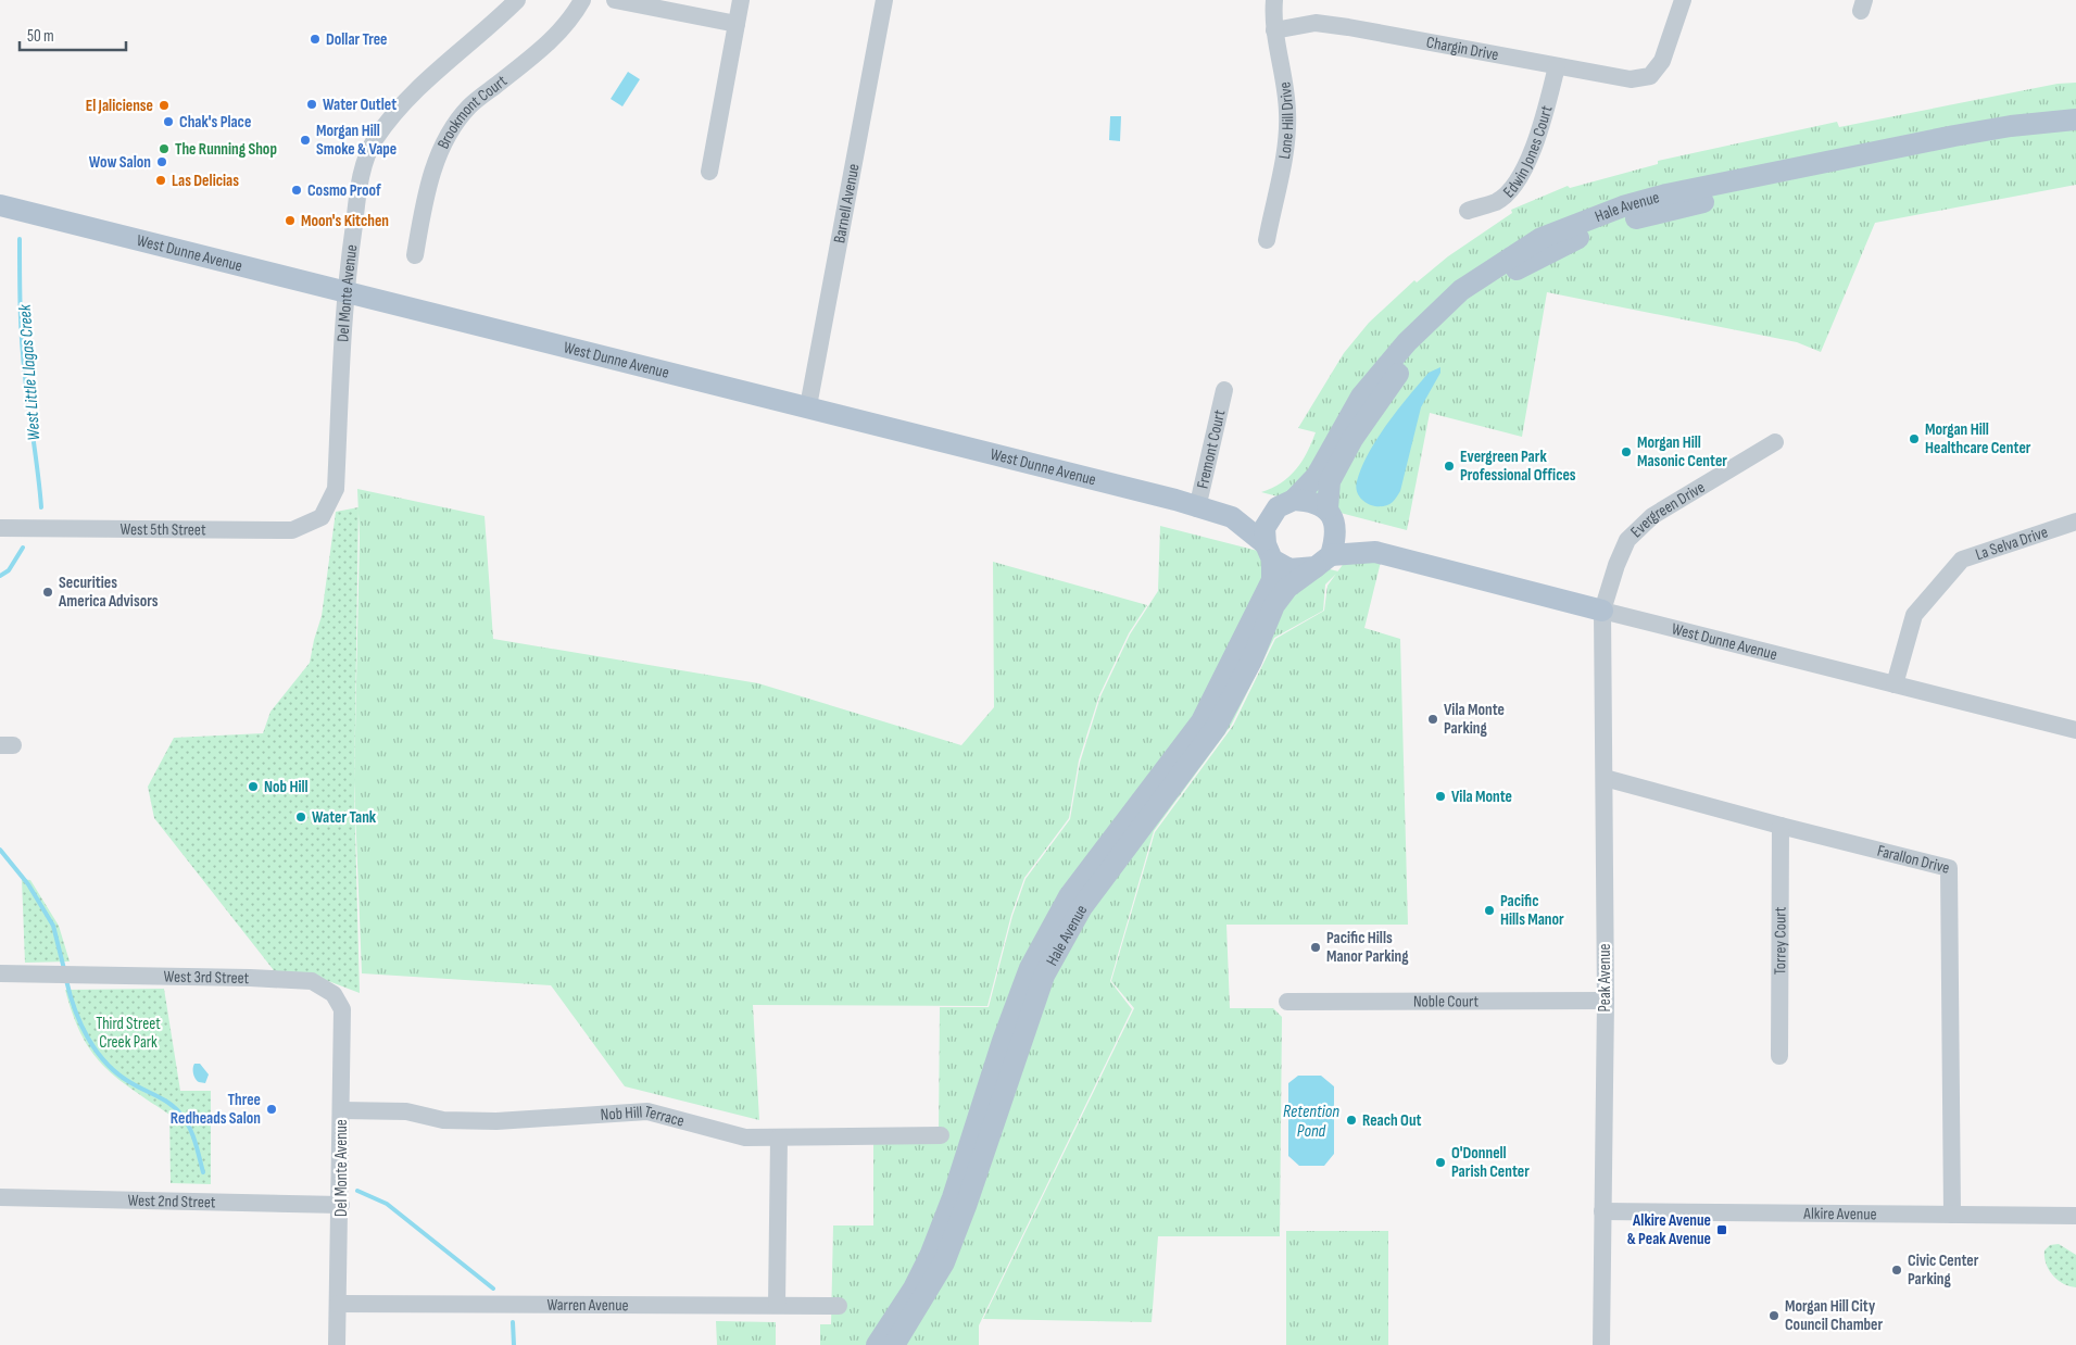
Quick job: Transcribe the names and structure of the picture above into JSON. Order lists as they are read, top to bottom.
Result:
{
  "streets": {
    "main road": ["Hale Avenue", "West Dunne Avenue"],
    "street": [
      "Chargin Drive",
      "Brookmont Court",
      "Lone Hill Drive",
      "Edwin Jones Court",
      "Barnell Avenue",
      "Del Monte Avenue",
      "Fremont Court",
      "Evergreen Drive",
      "West 5th Street",
      "La Selva Drive",
      "Farallon Drive",
      "Torrey Court",
      "West 3rd Street",
      "Peak Avenue",
      "Noble Court",
      "Nob Hill Terrace",
      "West 2nd Street",
      "Alkire Avenue",
      "Warren Avenue"
    ]
  },
  "crossings": [
    ["Chargin Drive", "Lone Hill Drive"],
    ["Chargin Drive", "Edwin Jones Court"],
    ["Barnell Avenue", "West Dunne Avenue"],
    ["Hale Avenue", "West Dunne Avenue"],
    ["West Dunne Avenue", "Del Monte Avenue"],
    ["West Dunne Avenue", "Fremont Court"],
    ["West Dunne Avenue", "Evergreen Drive"],
    ["West Dunne Avenue", "La Selva Drive"],
    ["West Dunne Avenue", "Peak Avenue"],
    ["Del Monte Avenue", "West 5th Street"],
    ["Del Monte Avenue", "West 3rd Street"],
    ["Del Monte Avenue", "Nob Hill Terrace"],
    ["Del Monte Avenue", "West 2nd Street"],
    ["Del Monte Avenue", "Warren Avenue"],
    ["Evergreen Drive", "Peak Avenue"],
    ["Farallon Drive", "Torrey Court"],
    ["Farallon Drive", "Peak Avenue"],
    ["Farallon Drive", "Alkire Avenue"],
    ["Peak Avenue", "Noble Court"],
    ["Peak Avenue", "Alkire Avenue"]
  ],
  "water": ["West Little Llagas Creek", "Retention Pond"],
  "parks": ["Third Street Creek Park"],
  "places": {
    "other": [
      "Dollar Tree",
      "Water Outlet",
      "El Jaliciense",
      "Chak's Place",
      "Morgan Hill Smoke & Vape",
      "The Running Shop",
      "Wow Salon",
      "Las Delicias",
      "Cosmo Proof",
      "Moon's Kitchen",
      "Morgan Hill Healthcare Center",
      "Morgan Hill Masonic Center",
      "Evergreen Park Professional Offices",
      "Securities America Advisors",
      "Vila Monte Parking",
      "Nob Hill",
      "Vila Monte",
      "Water Tank",
      "Pacific Hills Manor",
      "Pacific Hills Manor Parking",
      "Three Redheads Salon",
      "Reach Out",
      "O'Donnell Parish Center",
      "Civic Center Parking",
      "Morgan Hill City Council Chamber"
    ],
    "transit": ["Alkire Avenue & Peak Avenue"]
  },
  "scale_bar": "50 m"
}
